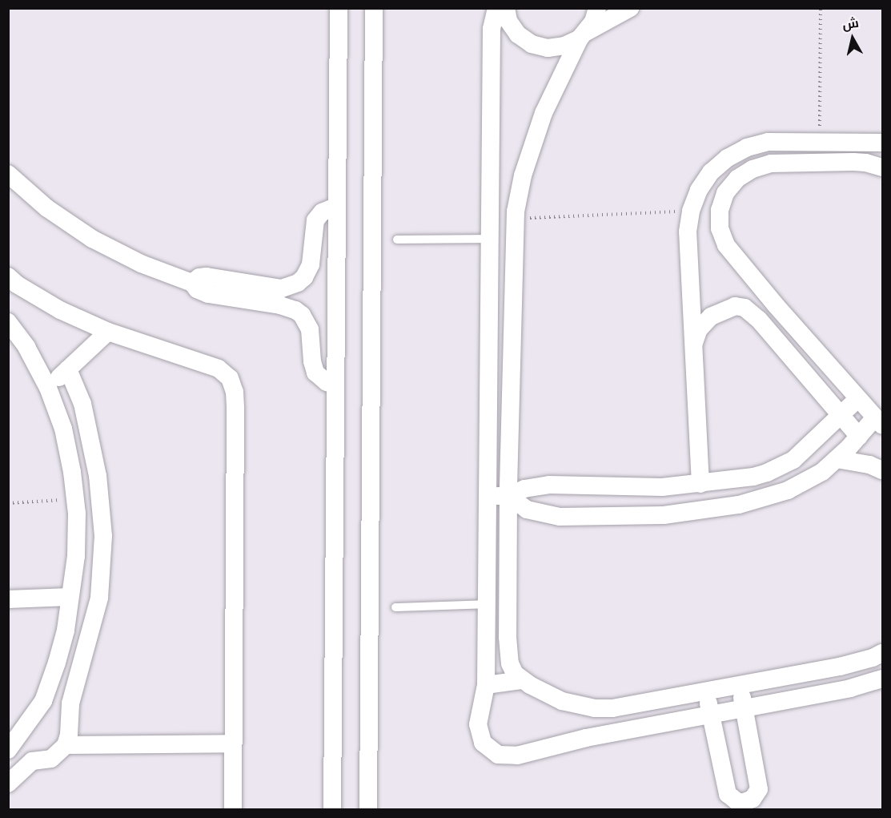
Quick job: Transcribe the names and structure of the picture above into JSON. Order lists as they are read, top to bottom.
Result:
{
  "north": "top"
}
